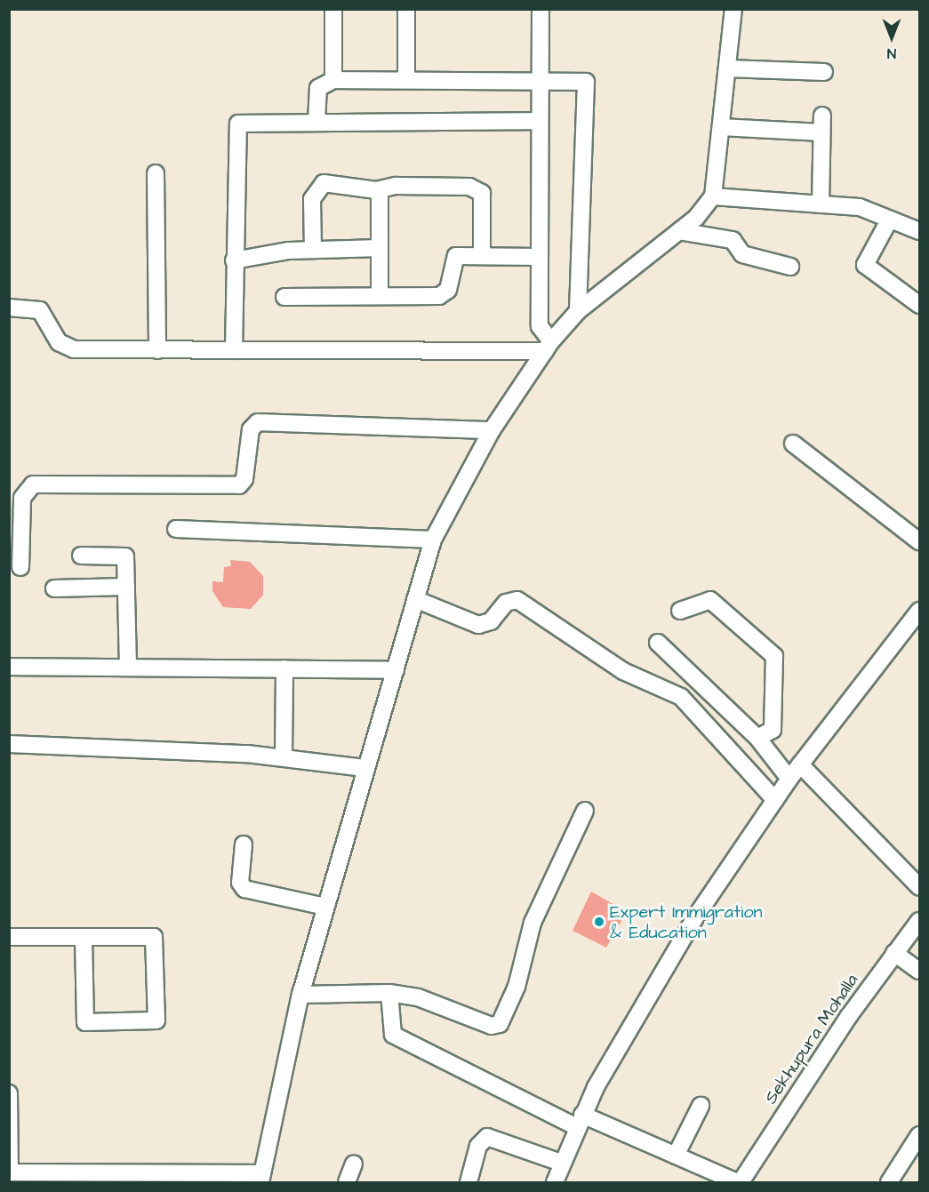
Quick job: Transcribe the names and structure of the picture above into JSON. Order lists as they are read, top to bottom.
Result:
{
  "streets": {
    "street": ["Sekhupura Mohalla"]
  },
  "places": ["Expert Immigration & Education"],
  "north": "bottom"
}
